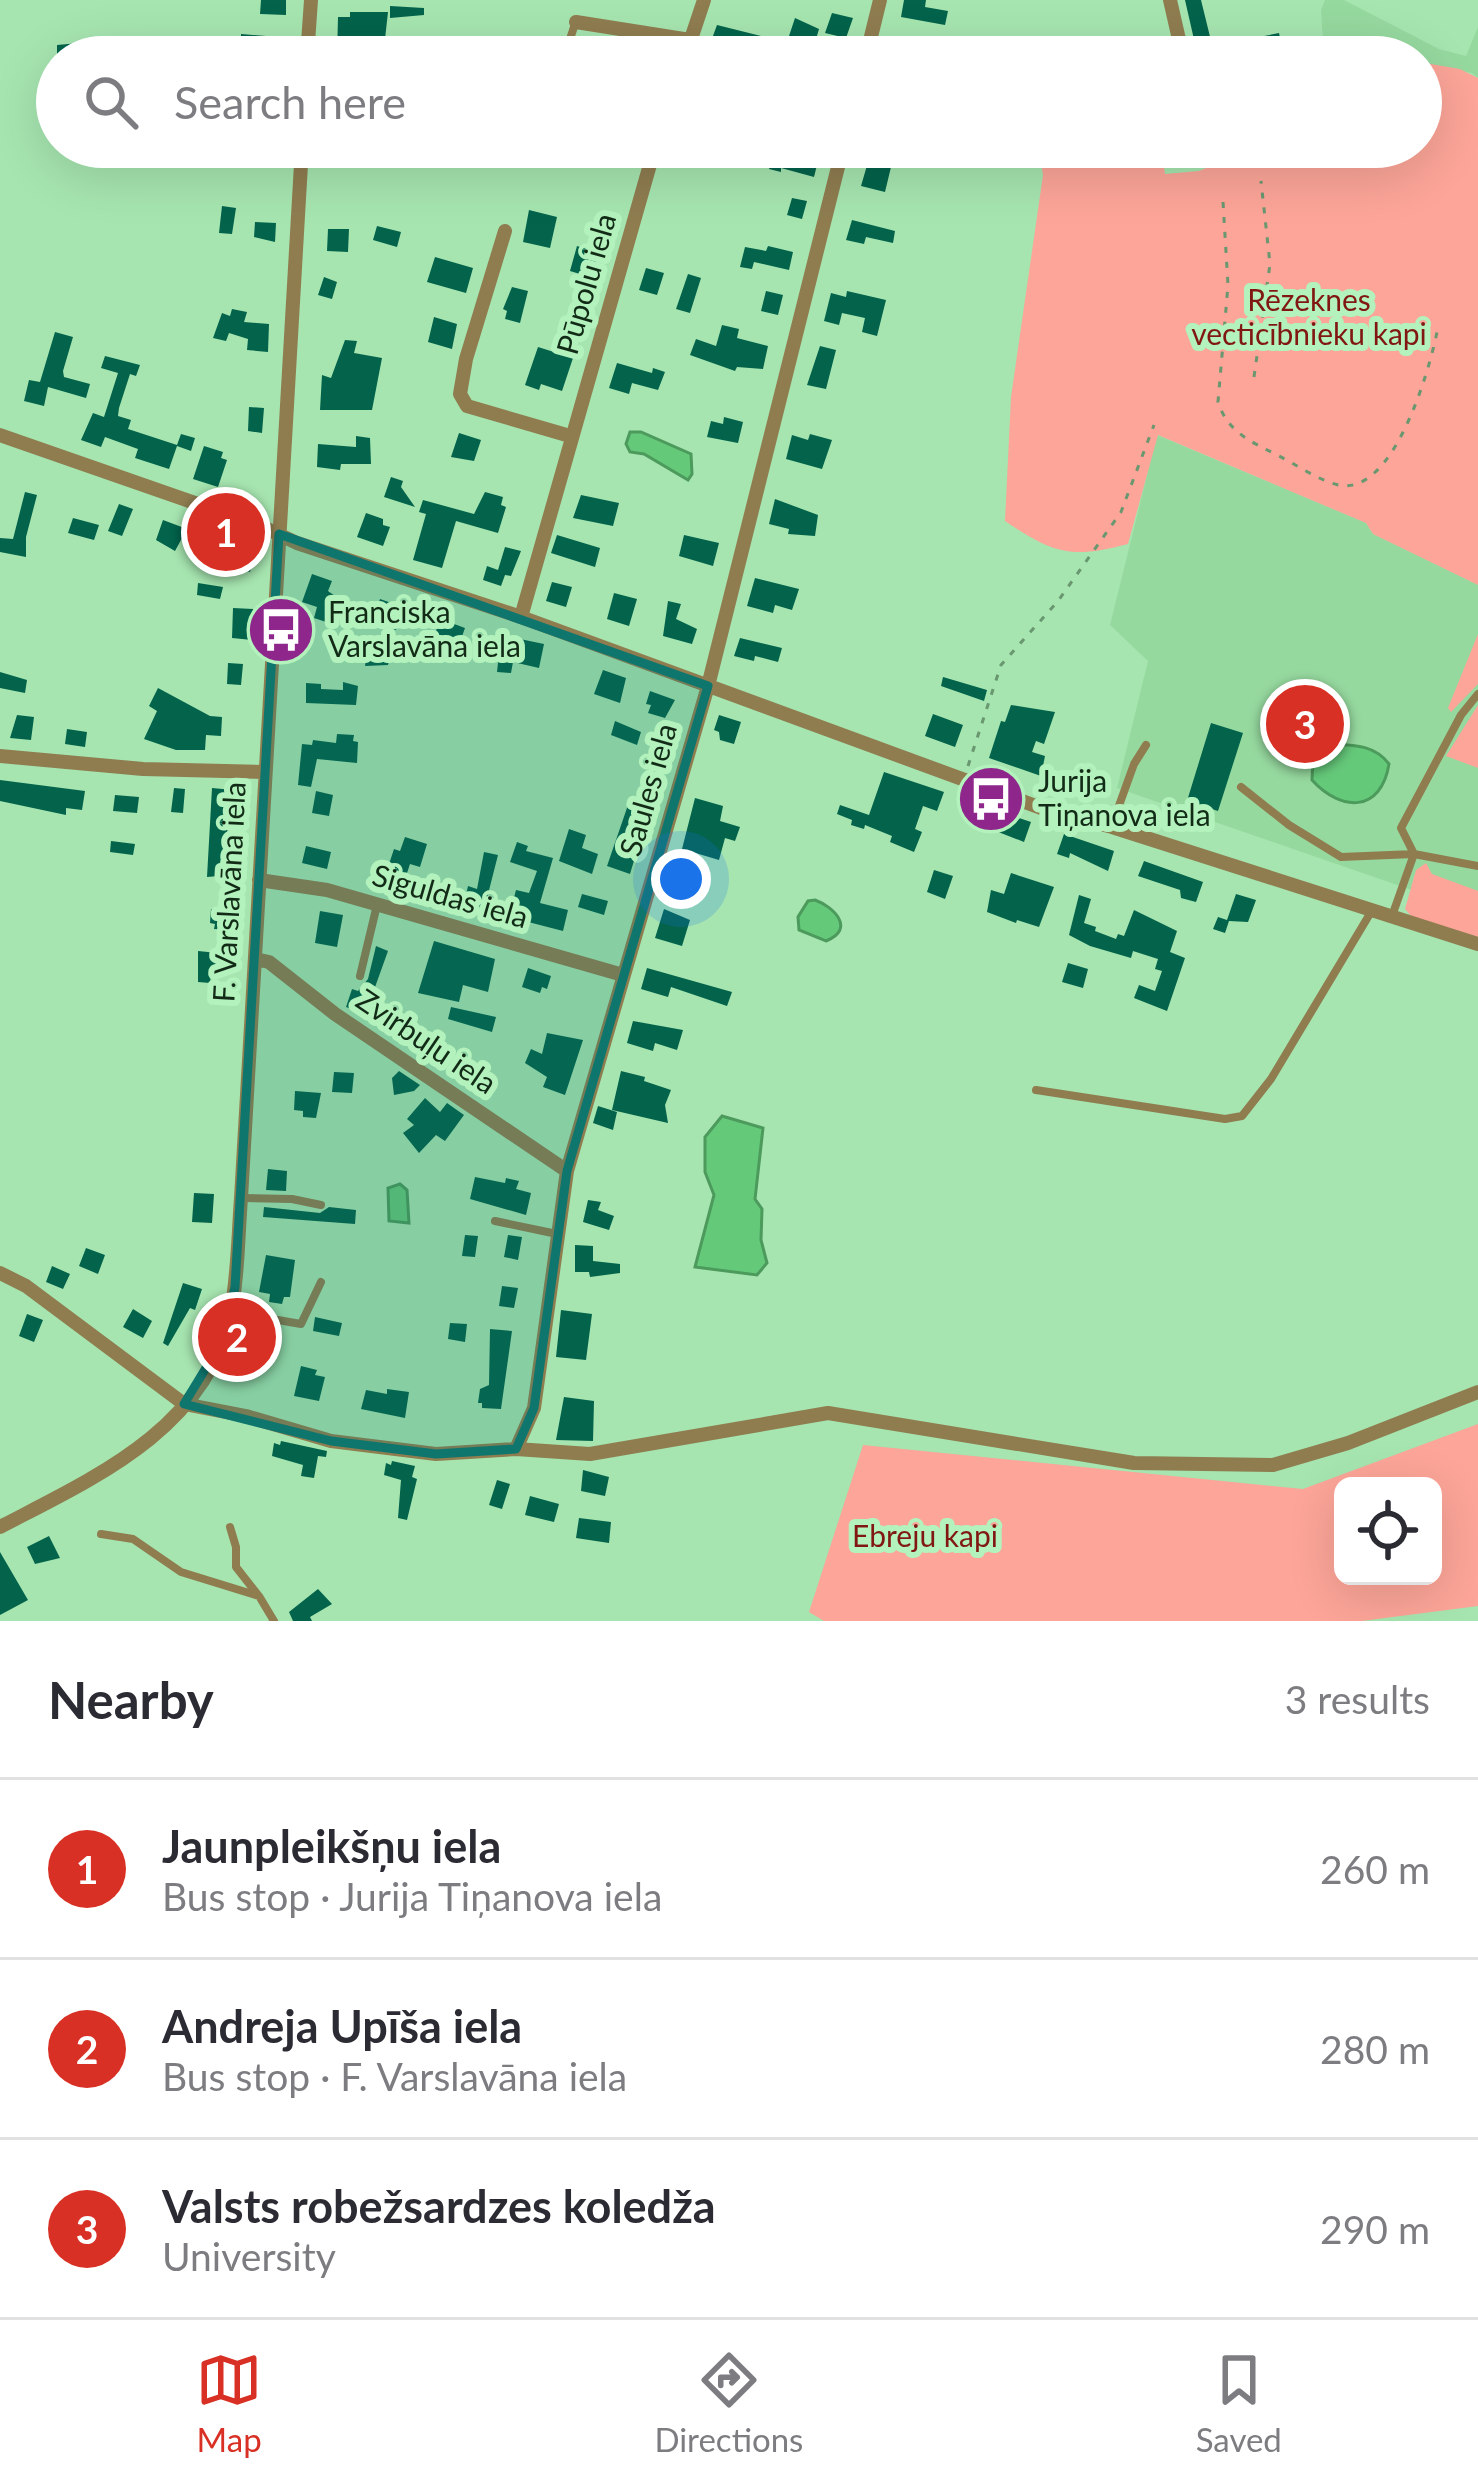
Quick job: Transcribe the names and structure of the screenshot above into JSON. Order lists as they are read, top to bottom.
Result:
{
  "streets": {
    "street": [
      "Pūpolu iela",
      "Saules iela",
      "F. Varslavāna iela",
      "Siguldas iela",
      "Zvirbuļu iela"
    ]
  },
  "crossings": [
    ["Saules iela", "Siguldas iela"],
    ["Saules iela", "Zvirbuļu iela"],
    ["F. Varslavāna iela", "Siguldas iela"],
    ["F. Varslavāna iela", "Zvirbuļu iela"]
  ],
  "parks": ["Rēzeknes vecticībnieku kapi", "Ebreju kapi"],
  "places": {
    "bus stop": ["Franciska Varslavāna iela", "Jurija Tiņanova iela"]
  },
  "page": {
    "search": "Search here",
    "pins": ["1", "3", "2"],
    "heading": ["Nearby", "3 results"],
    "list": [
      {
        "mark": "1",
        "name": "Jaunpleikšņu iela",
        "note": "Bus stop · Jurija Tiņanova iela",
        "value": "260 m"
      },
      {
        "mark": "2",
        "name": "Andreja Upīša iela",
        "note": "Bus stop · F. Varslavāna iela",
        "value": "280 m"
      },
      {
        "mark": "3",
        "name": "Valsts robežsardzes koledža",
        "note": "University",
        "value": "290 m"
      }
    ],
    "nav": ["Map", "Directions", "Saved"]
  }
}
